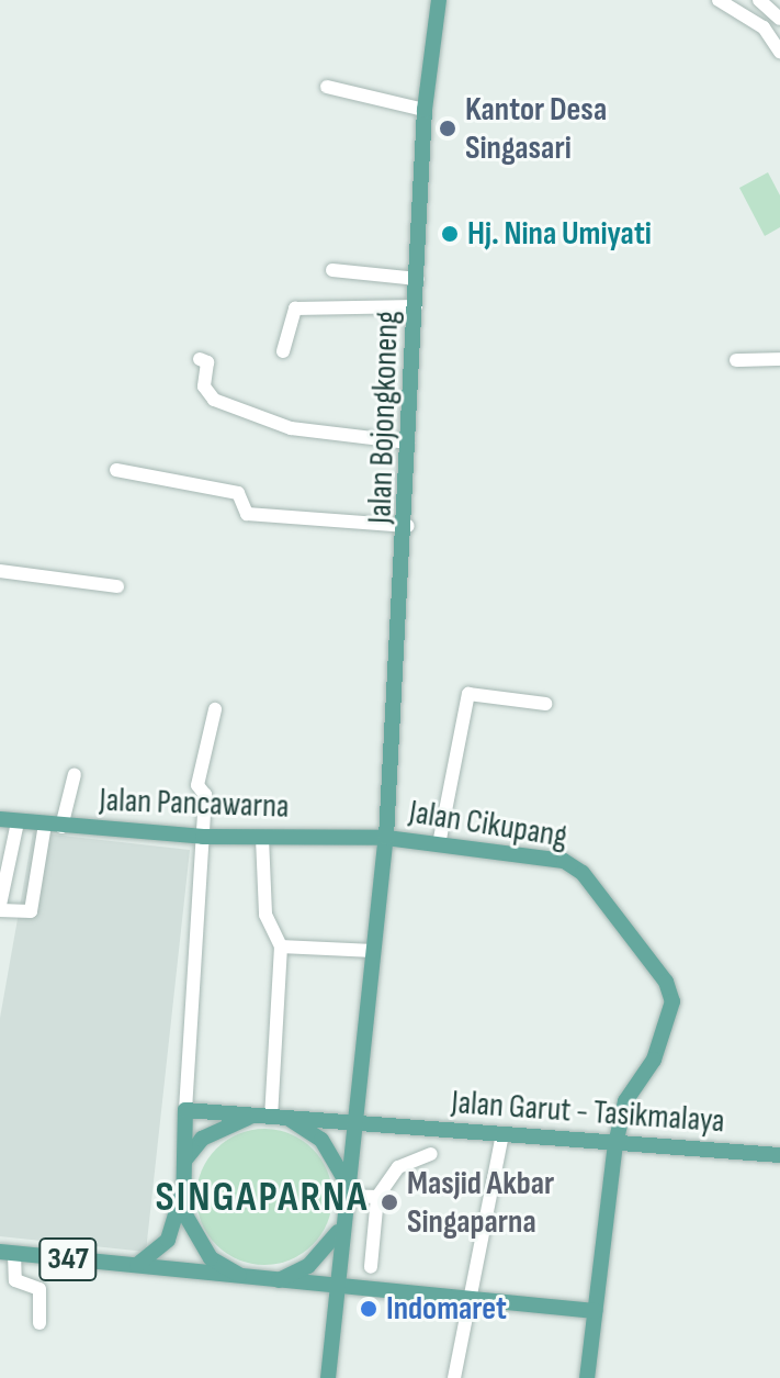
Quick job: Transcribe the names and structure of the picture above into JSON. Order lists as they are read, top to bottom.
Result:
{
  "streets": {
    "main road": [
      "Jalan Bojongkoneng",
      "Jalan Pancawarna",
      "Jalan Cikupang",
      "Jalan Garut - Tasikmalaya",
      "347"
    ]
  },
  "crossings": [
    ["Jalan Bojongkoneng", "Jalan Pancawarna"],
    ["Jalan Bojongkoneng", "Jalan Cikupang"],
    ["Jalan Bojongkoneng", "Jalan Garut - Tasikmalaya"],
    ["Jalan Pancawarna", "Jalan Cikupang"],
    ["Jalan Cikupang", "Jalan Garut - Tasikmalaya"]
  ],
  "districts": ["SINGAPARNA"],
  "places": [
    "Kantor Desa Singasari",
    "Hj. Nina Umiyati",
    "Masjid Akbar Singaparna",
    "Indomaret"
  ]
}
